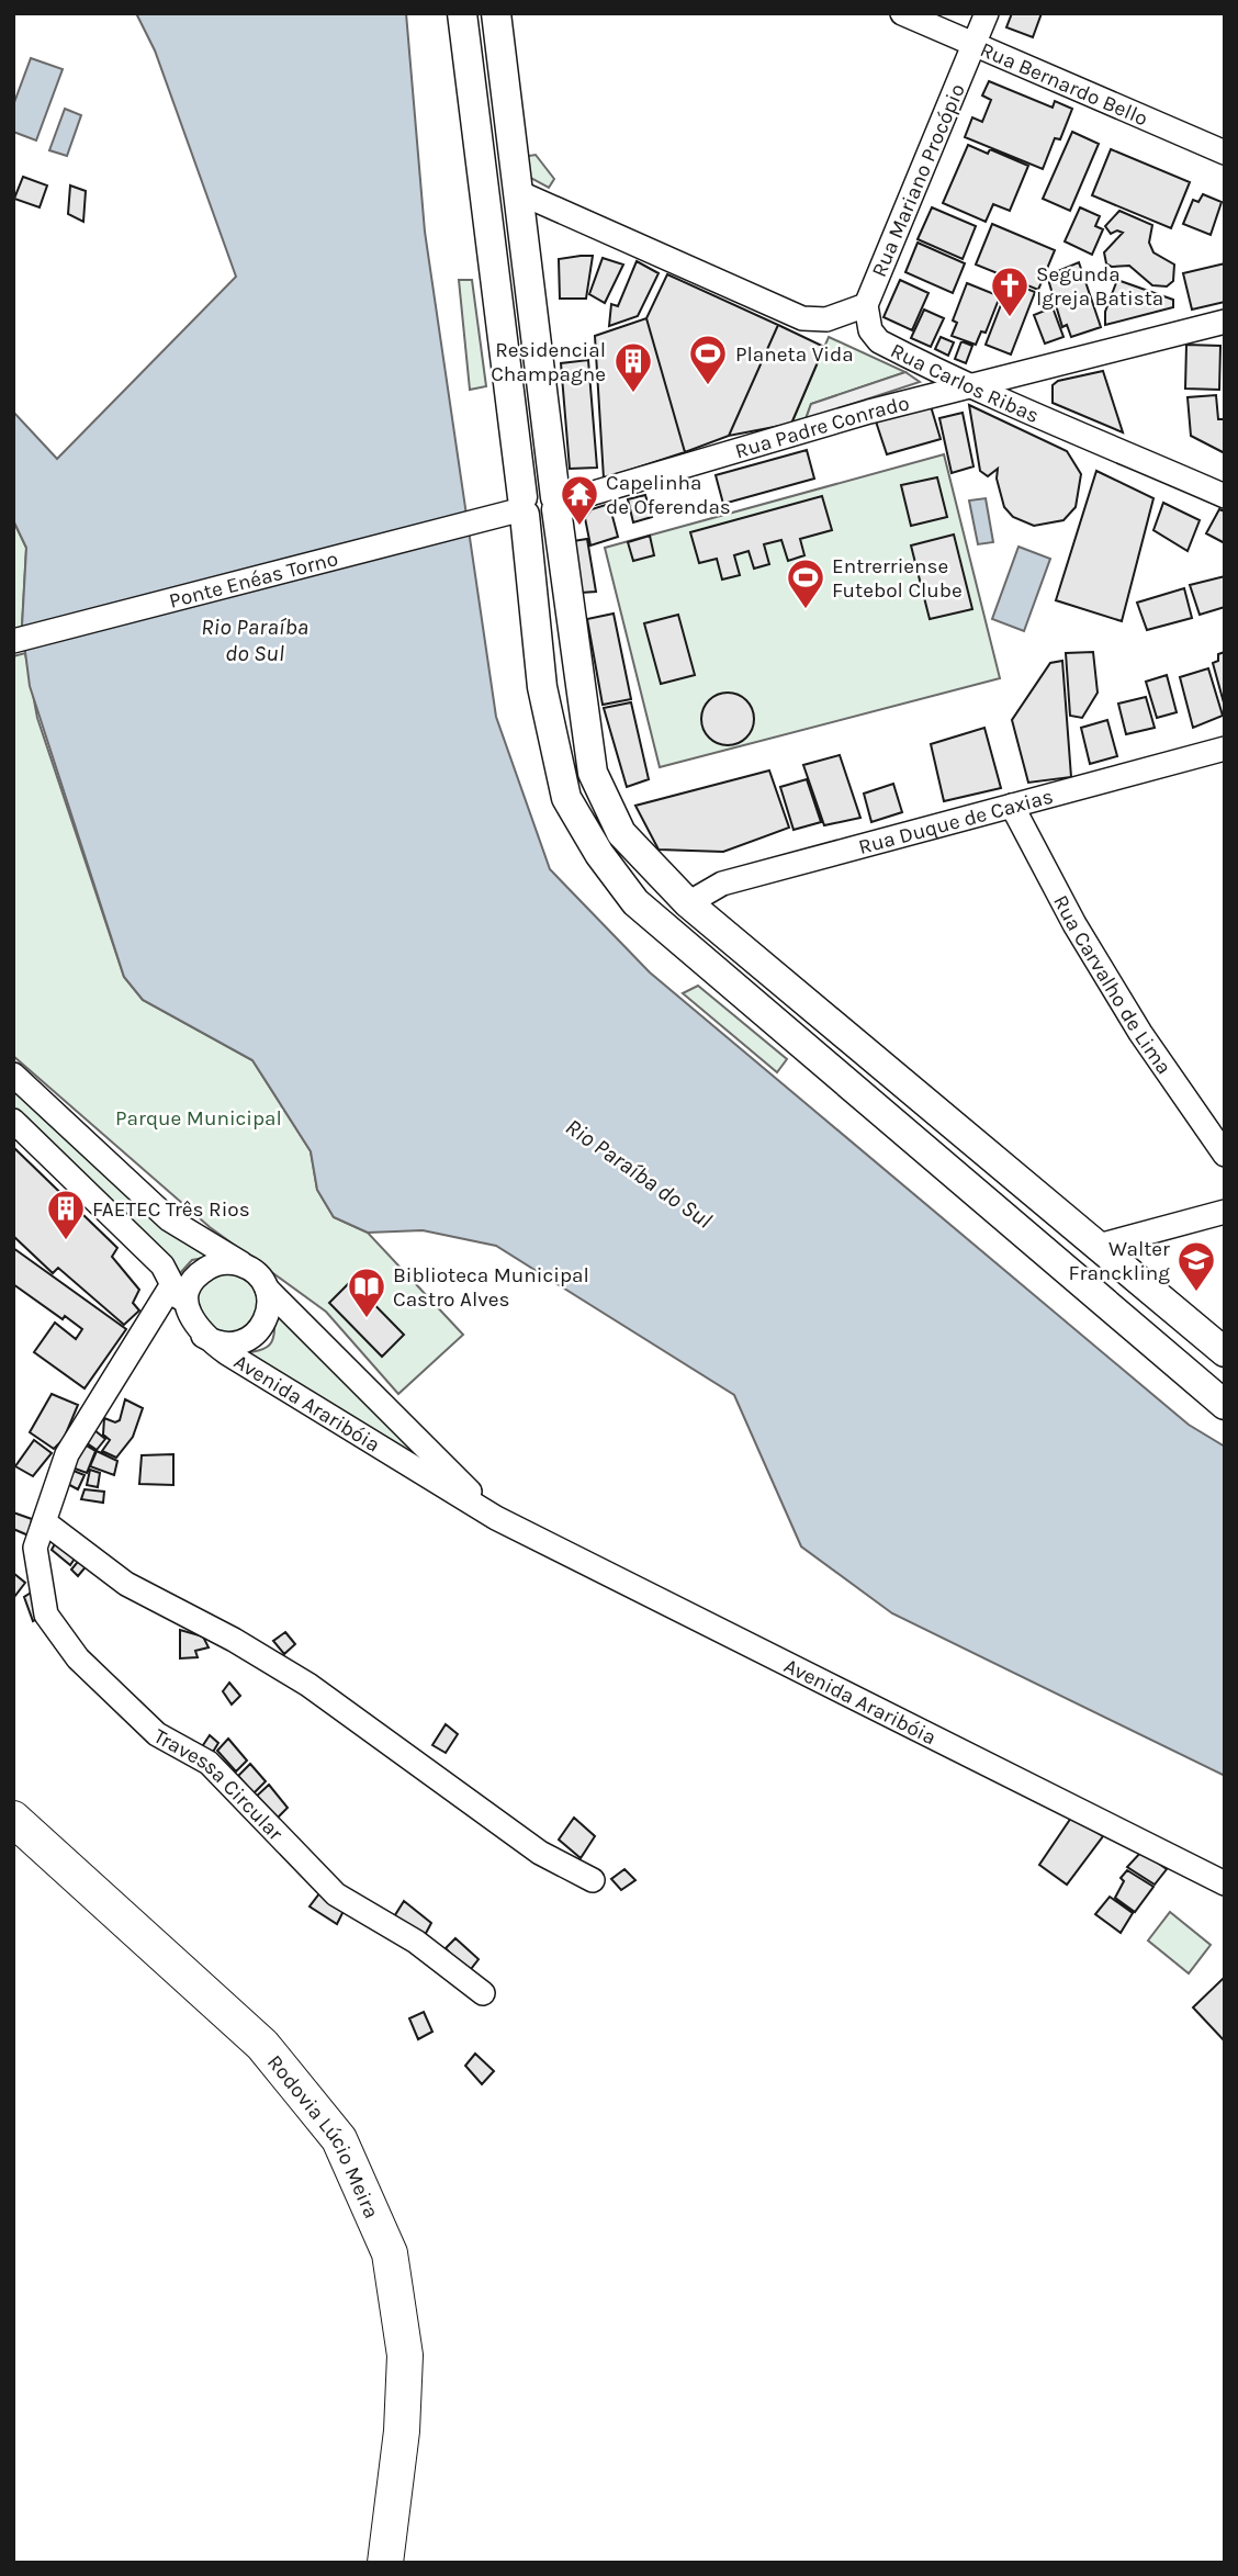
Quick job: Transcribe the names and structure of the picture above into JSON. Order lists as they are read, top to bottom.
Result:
{
  "streets": {
    "highway": ["Rodovia Lúcio Meira"],
    "street": [
      "Rua Bernardo Bello",
      "Rua Mariano Procópio",
      "Rua Carlos Ribas",
      "Rua Padre Conrado",
      "Ponte Enéas Torno",
      "Rua Duque de Caxias",
      "Rua Carvalho de Lima",
      "Avenida Araribóia",
      "Travessa Circular"
    ]
  },
  "crossings": [
    ["Rua Bernardo Bello", "Rua Mariano Procópio"],
    ["Rua Mariano Procópio", "Rua Carlos Ribas"],
    ["Rua Carlos Ribas", "Rua Padre Conrado"],
    ["Rua Duque de Caxias", "Rua Carvalho de Lima"]
  ],
  "water": ["Rio Paraíba do Sul"],
  "parks": ["Parque Municipal"],
  "places": {
    "church": ["Segunda Igreja Batista"],
    "sports": ["Planeta Vida", "Entrerriense Futebol Clube"],
    "building": ["Residencial Champagne", "FAETEC Três Rios"],
    "temple": ["Capelinha de Oferendas"],
    "school or university": ["Walter Franckling"],
    "library": ["Biblioteca Municipal Castro Alves"]
  }
}
